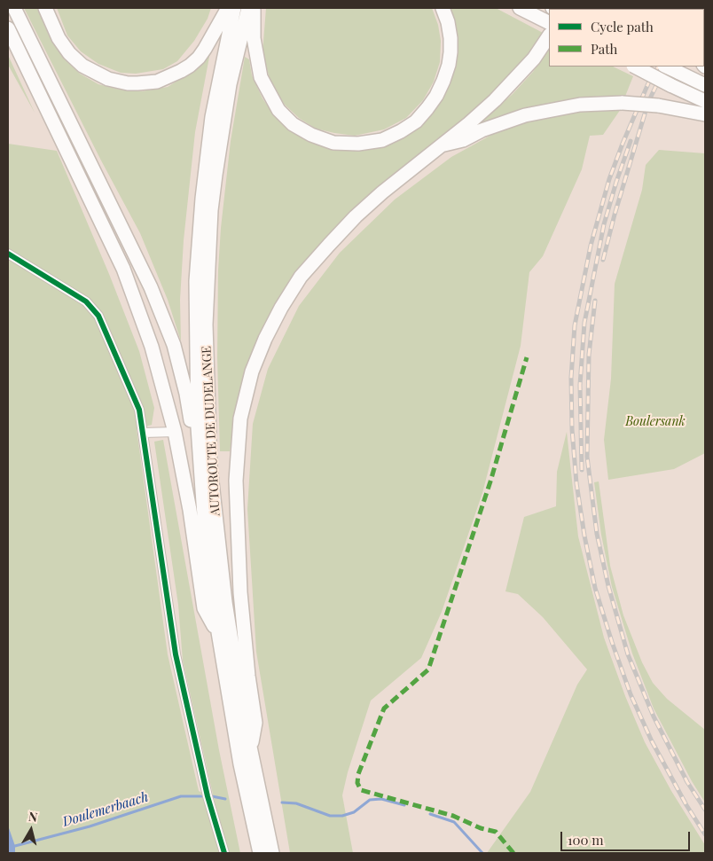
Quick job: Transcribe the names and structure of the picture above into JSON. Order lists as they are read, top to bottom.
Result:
{
  "streets": {
    "highway": ["AUTOROUTE DE DUDELANGE"]
  },
  "water": ["Doulemerbaach"],
  "parks": ["Boulersank"],
  "legend": ["Cycle path", "Path"],
  "scale_bar": "100 m",
  "north": "top"
}
